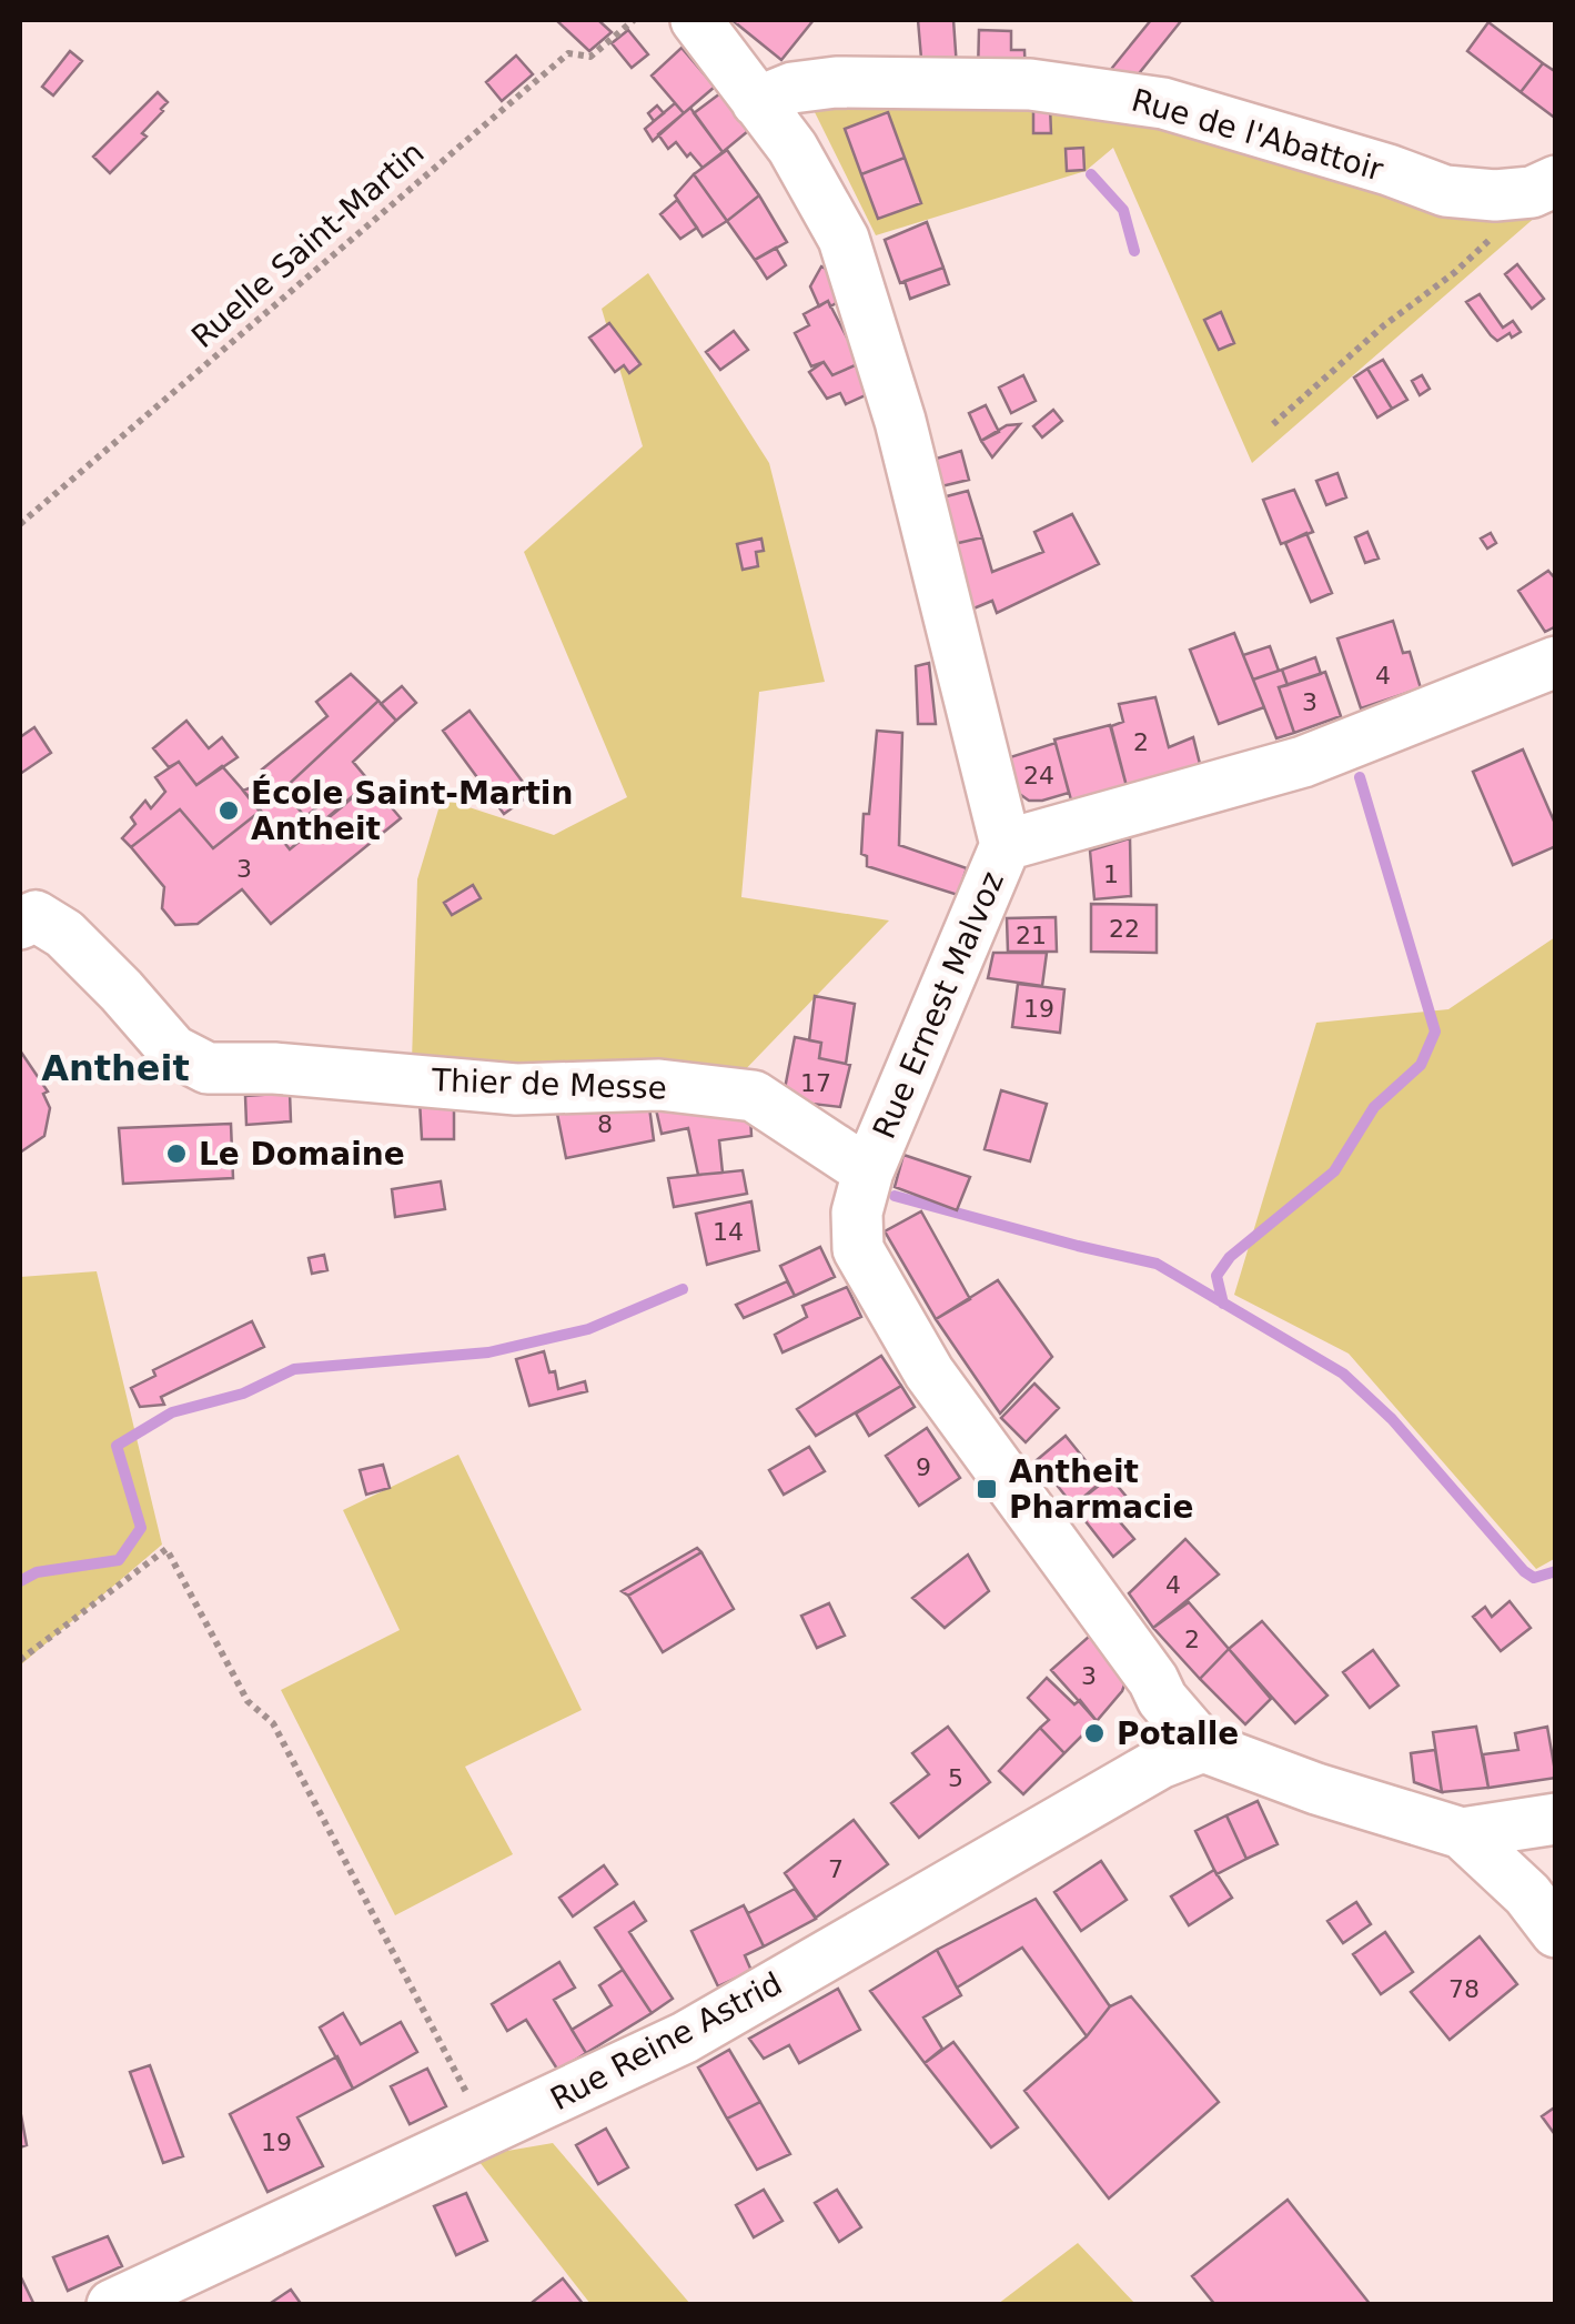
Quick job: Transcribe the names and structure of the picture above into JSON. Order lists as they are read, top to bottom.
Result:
{
  "streets": {
    "street": [
      "Rue de l'Abattoir",
      "Rue Ernest Malvoz",
      "Thier de Messe",
      "Rue Reine Astrid"
    ],
    "path": ["Ruelle Saint-Martin"]
  },
  "crossings": [
    ["Rue de l'Abattoir", "Rue Ernest Malvoz"],
    ["Rue Ernest Malvoz", "Thier de Messe"],
    ["Rue Ernest Malvoz", "Rue Reine Astrid"]
  ],
  "districts": ["Antheit"],
  "places": {
    "other": ["École Saint-Martin Antheit", "Le Domaine", "Potalle"],
    "transit": ["Antheit Pharmacie"]
  },
  "house_numbers": [
    "4",
    "3",
    "2",
    "24",
    "3",
    "1",
    "22",
    "21",
    "19",
    "17",
    "8",
    "14",
    "9",
    "4",
    "2",
    "3",
    "5",
    "7",
    "78",
    "19"
  ]
}
